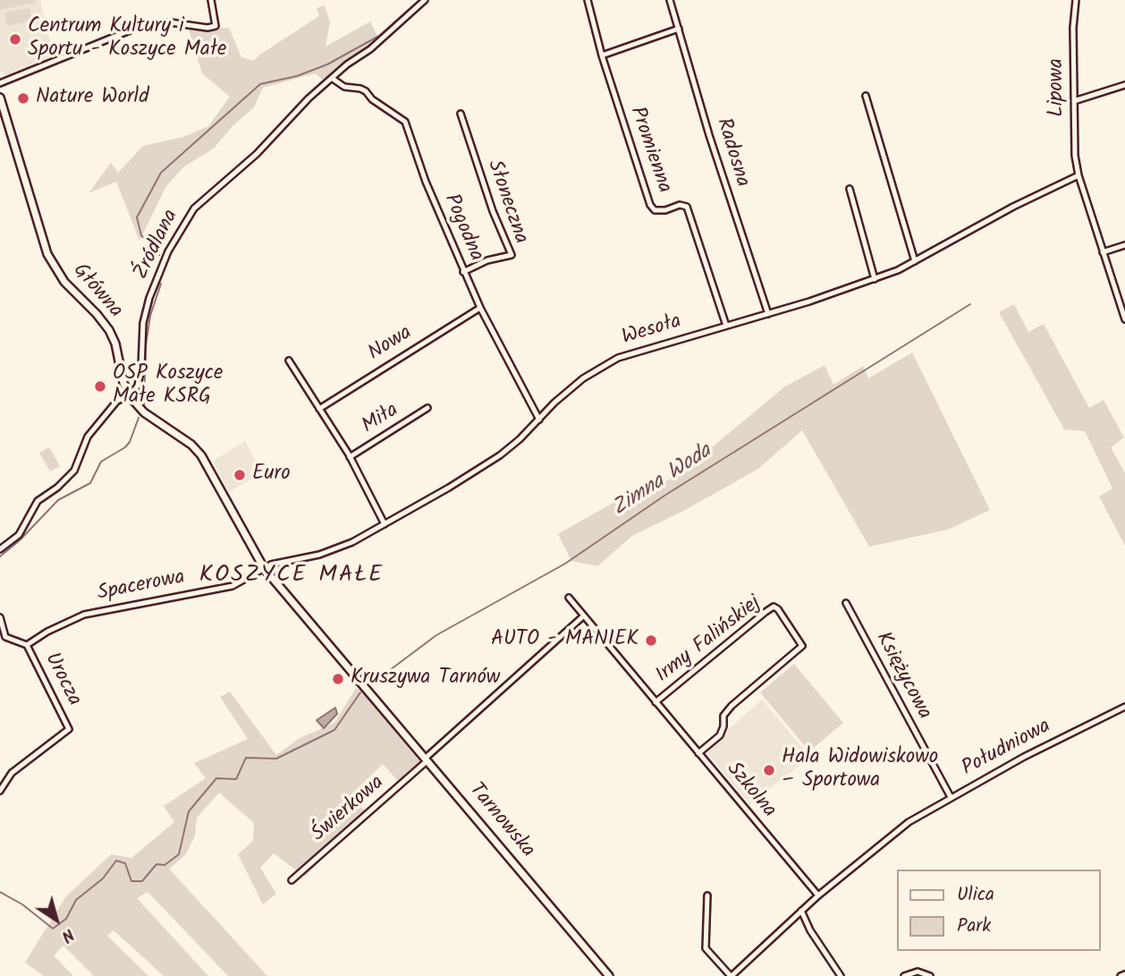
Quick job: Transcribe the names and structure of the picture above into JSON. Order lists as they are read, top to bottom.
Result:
{
  "streets": {
    "street": [
      "Lipowa",
      "Promienna",
      "Radosna",
      "Słoneczna",
      "Pogodna",
      "Źródlana",
      "Główna",
      "Wesoła",
      "Nowa",
      "Miła",
      "Spacerowa",
      "Irmy Falińskiej",
      "Księżycowa",
      "Urocza",
      "Południowa",
      "Szkolna",
      "Świerkowa",
      "Tarnowska"
    ]
  },
  "crossings": [
    ["Lipowa", "Wesoła"],
    ["Promienna", "Wesoła"],
    ["Radosna", "Wesoła"],
    ["Słoneczna", "Pogodna"],
    ["Pogodna", "Źródlana"],
    ["Pogodna", "Wesoła"],
    ["Pogodna", "Nowa"],
    ["Źródlana", "Główna"],
    ["Główna", "Wesoła"],
    ["Główna", "Spacerowa"],
    ["Główna", "Tarnowska"],
    ["Wesoła", "Spacerowa"],
    ["Spacerowa", "Urocza"],
    ["Irmy Falińskiej", "Szkolna"],
    ["Księżycowa", "Południowa"],
    ["Południowa", "Szkolna"],
    ["Świerkowa", "Tarnowska"]
  ],
  "districts": ["KOSZYCE MAŁE"],
  "water": ["Zimna Woda"],
  "places": [
    "Centrum Kultury i Sportu - Koszyce Małe",
    "Nature World",
    "OSP Koszyce Małe KSRG",
    "Euro",
    "AUTO - MANIEK",
    "Kruszywa Tarnów",
    "Hala Widowiskowo – Sportowa"
  ],
  "legend": ["Ulica", "Park"],
  "north": "bottom right"
}
